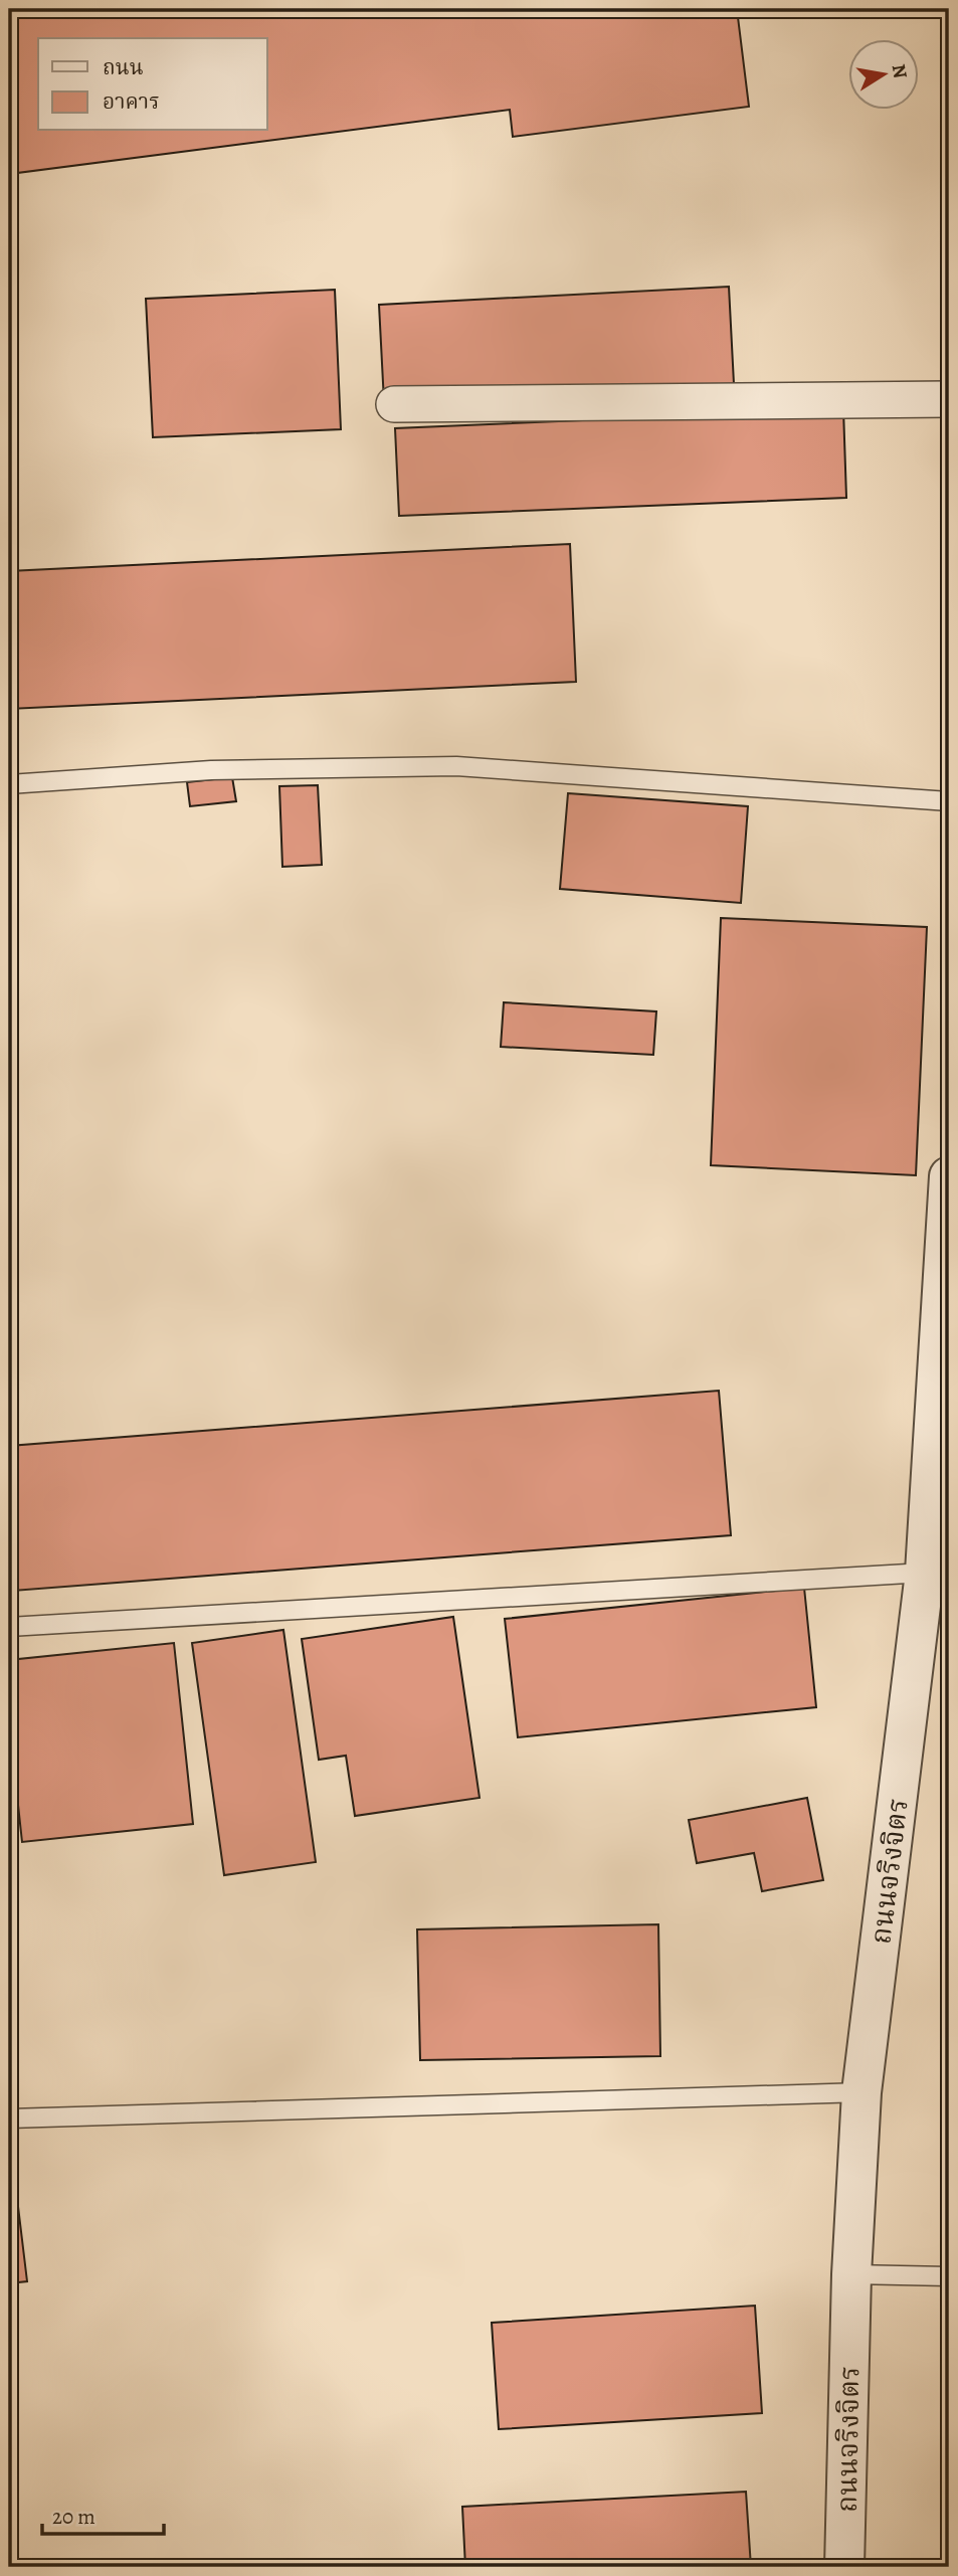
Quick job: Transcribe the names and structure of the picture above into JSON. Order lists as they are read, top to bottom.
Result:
{
  "streets": {
    "street": ["ถนนจริงจิตร"]
  },
  "legend": ["ถนน", "อาคาร"],
  "scale_bar": "20 m",
  "north": "right"
}
